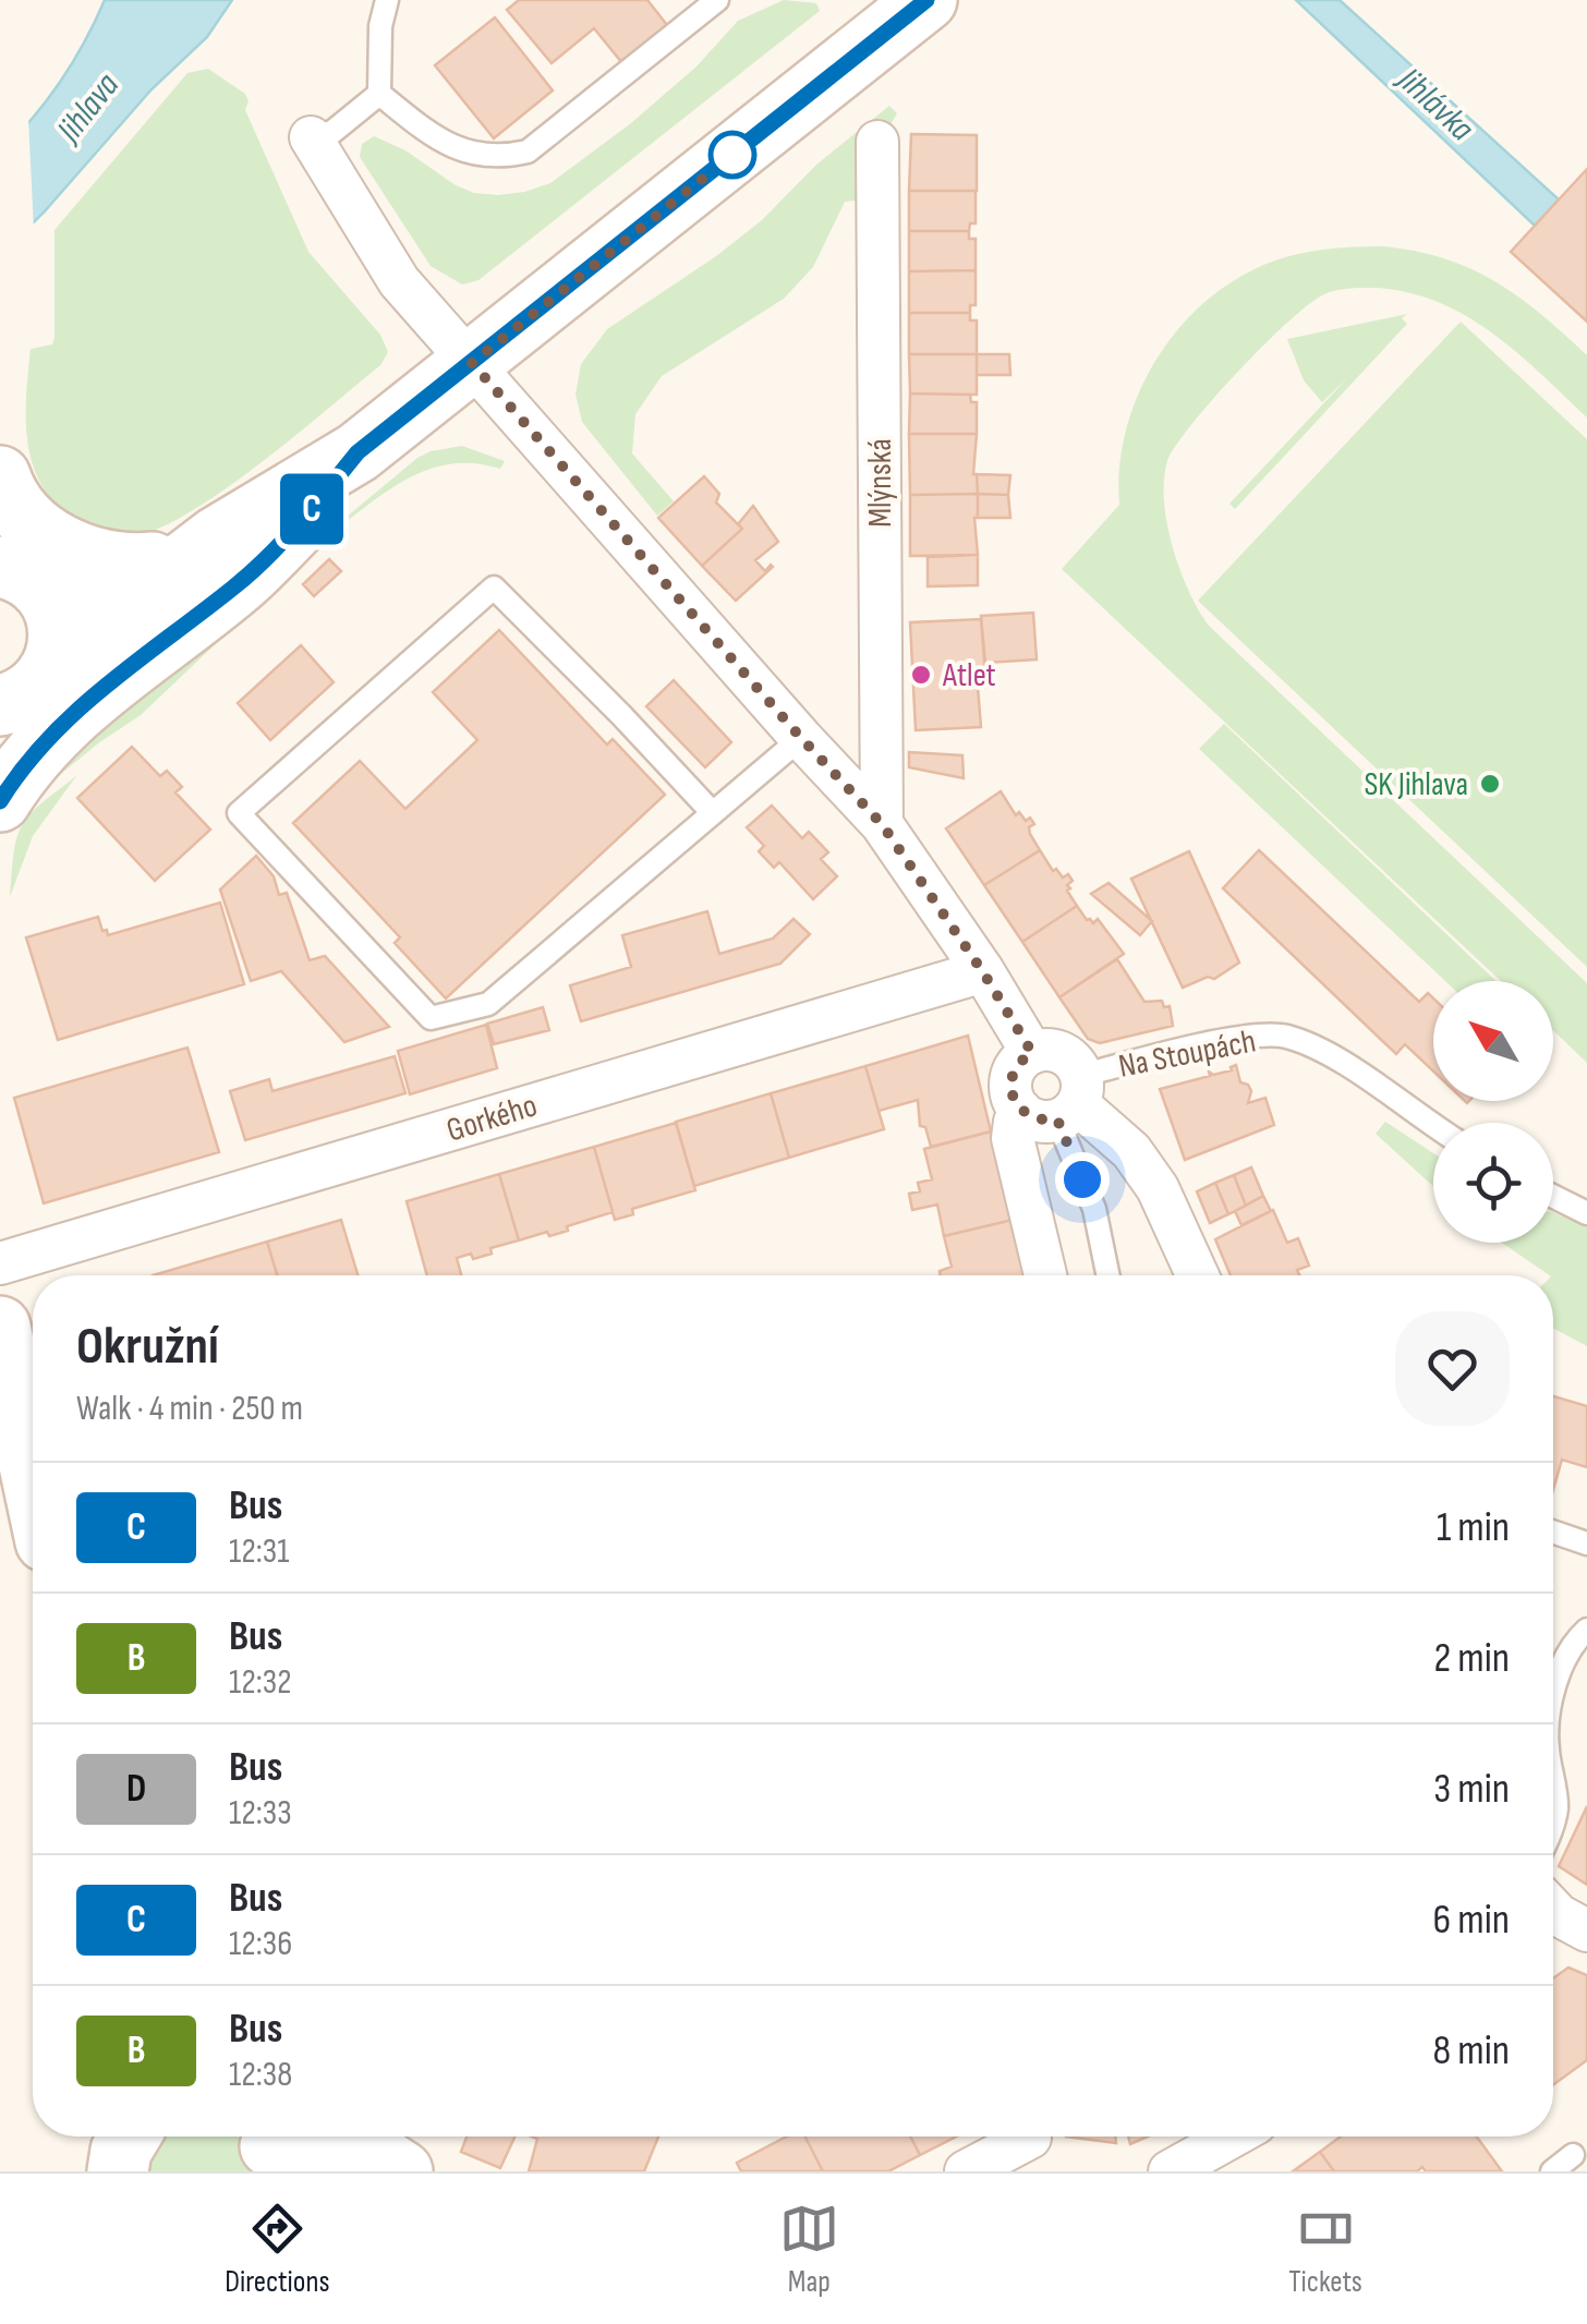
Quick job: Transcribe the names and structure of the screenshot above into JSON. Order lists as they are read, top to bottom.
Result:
{
  "streets": {
    "street": ["Mlýnská", "Gorkého"],
    "lane": ["Na Stoupách"]
  },
  "water": ["Jihlávka", "Jihlava"],
  "places": ["Atlet", "SK Jihlava"],
  "lines": ["bus line C"],
  "north": "top left",
  "page": {
    "on_map": "C",
    "heading": ["Okružní", "Walk · 4 min · 250 m"],
    "list": [
      {
        "mark": "C",
        "name": "Bus",
        "note": "12:31",
        "value": "1 min"
      },
      {
        "mark": "B",
        "name": "Bus",
        "note": "12:32",
        "value": "2 min"
      },
      {
        "mark": "D",
        "name": "Bus",
        "note": "12:33",
        "value": "3 min"
      },
      {
        "mark": "C",
        "name": "Bus",
        "note": "12:36",
        "value": "6 min"
      },
      {
        "mark": "B",
        "name": "Bus",
        "note": "12:38",
        "value": "8 min"
      }
    ],
    "tabs": ["Directions", "Map", "Tickets"]
  }
}
